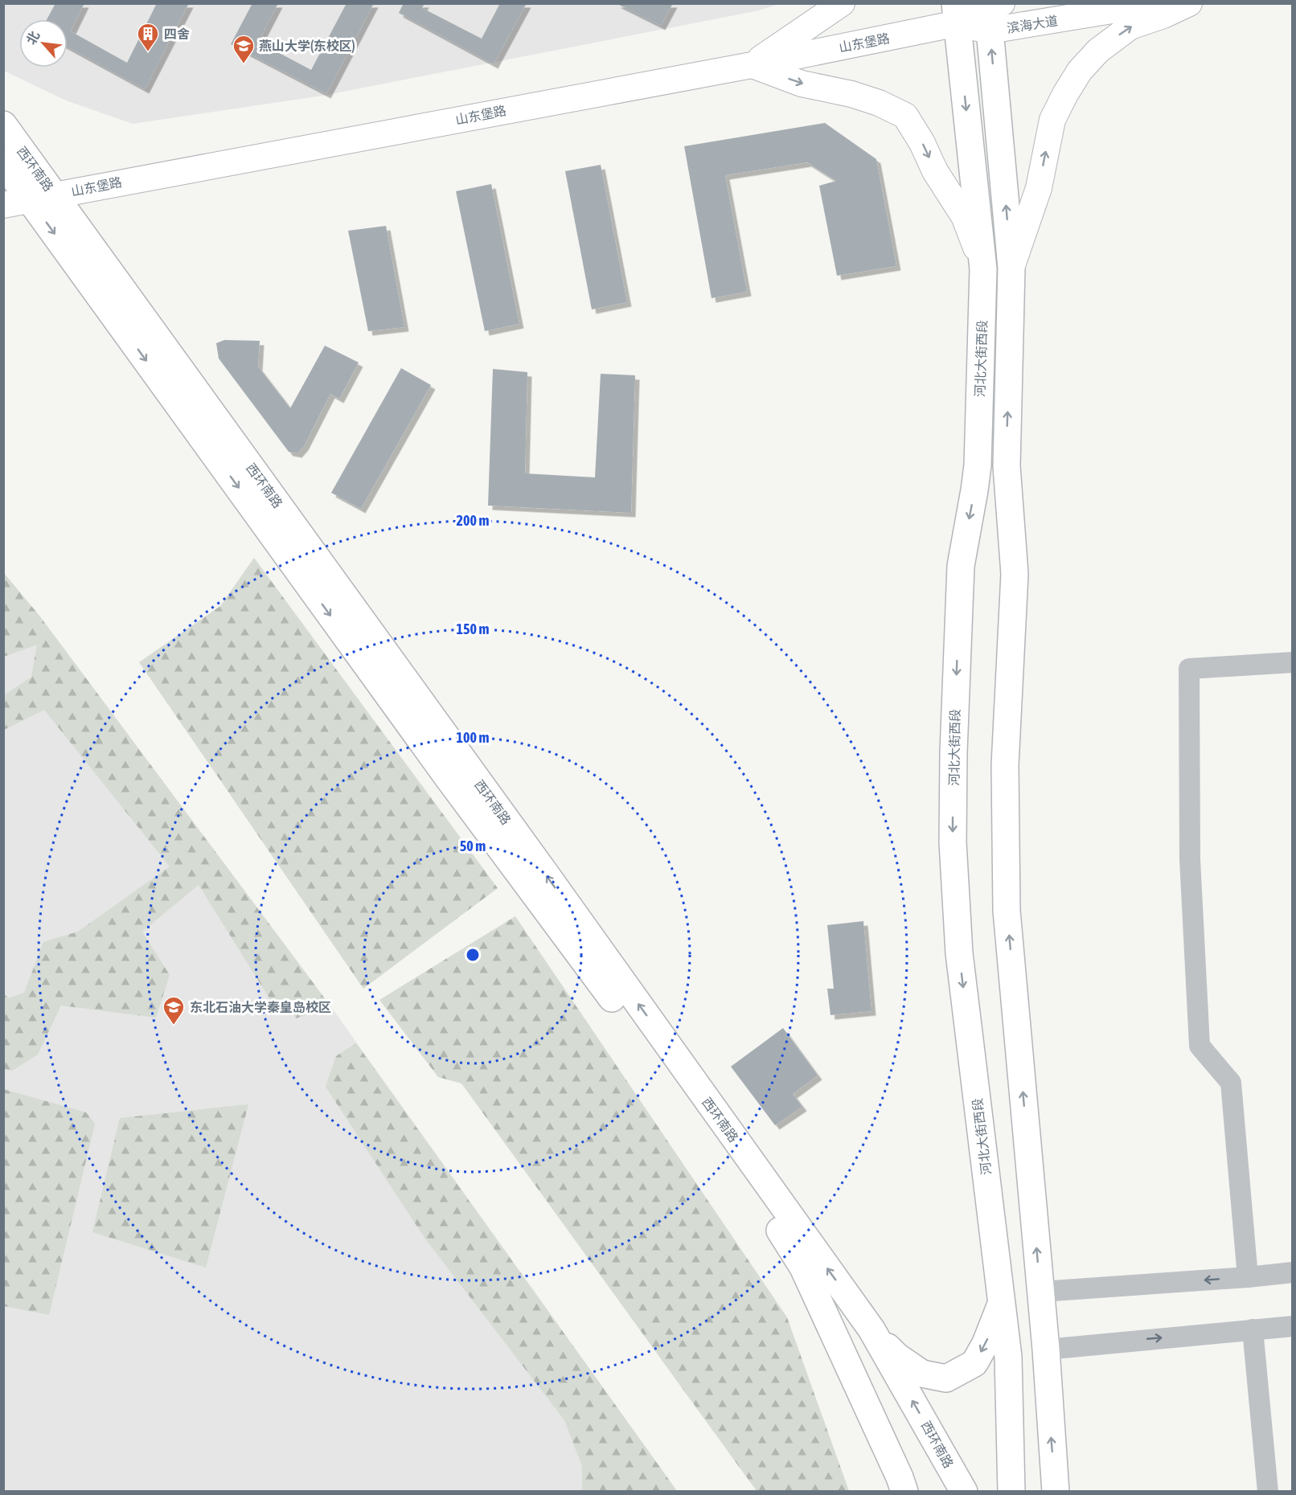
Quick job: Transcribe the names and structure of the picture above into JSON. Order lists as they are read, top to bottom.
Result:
{
  "streets": {
    "highway": ["西环南路", "河北大街西段"],
    "main road": ["滨海大道", "山东堡路"]
  },
  "crossings": [
    ["滨海大道", "山东堡路"],
    ["滨海大道", "河北大街西段"],
    ["山东堡路", "西环南路"],
    ["山东堡路", "河北大街西段"]
  ],
  "places": {
    "building": ["四舍"],
    "school or university": ["燕山大学(东校区)", "东北石油大学秦皇岛校区"]
  },
  "north": "top left",
  "rings": [
    "200 m",
    "150 m",
    "100 m",
    "50 m"
  ]
}
